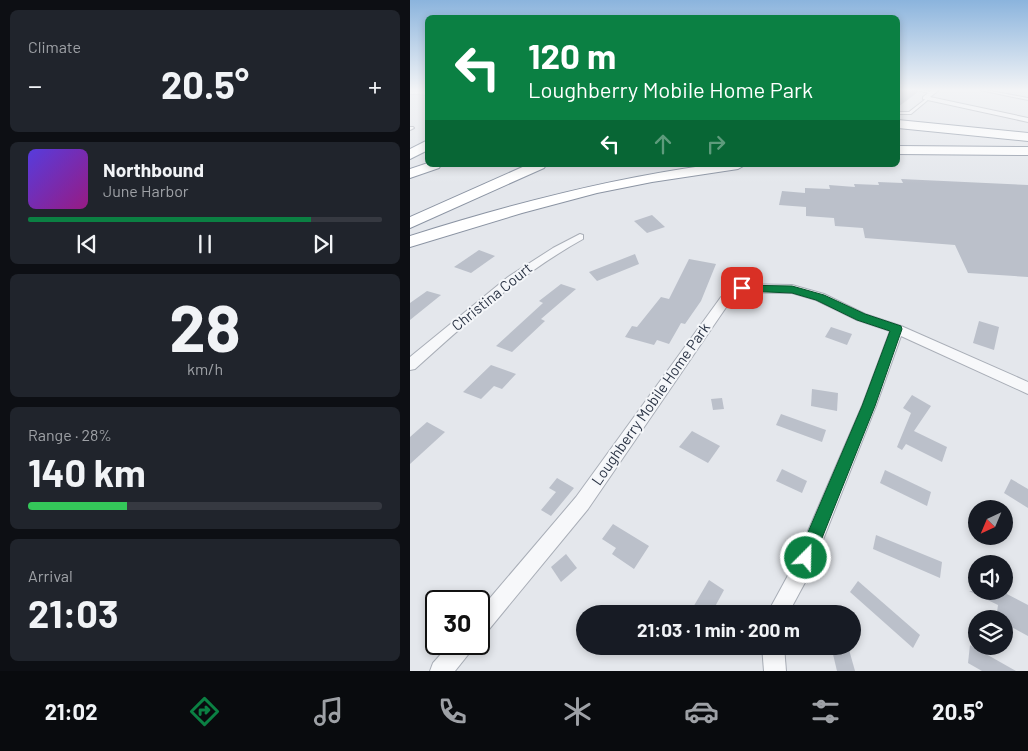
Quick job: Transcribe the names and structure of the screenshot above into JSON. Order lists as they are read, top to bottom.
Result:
{
  "streets": {
    "street": ["Christina Court", "Loughberry Mobile Home Park"]
  },
  "north": "bottom left",
  "page": {
    "tile": [
      "Climate",
      ["28", "km/h"],
      ["Range · 28%", "140 km"],
      ["Arrival", "21:03"]
    ],
    "turn": ["120 m", "Loughberry Mobile Home Park"],
    "heat": ["−", "20.5°", "+"],
    "song": ["Northbound", "June Harbor"],
    "limit": "30",
    "trip": "21:03 · 1 min · 200 m",
    "tabs": ["21:02", "20.5°"]
  }
}
